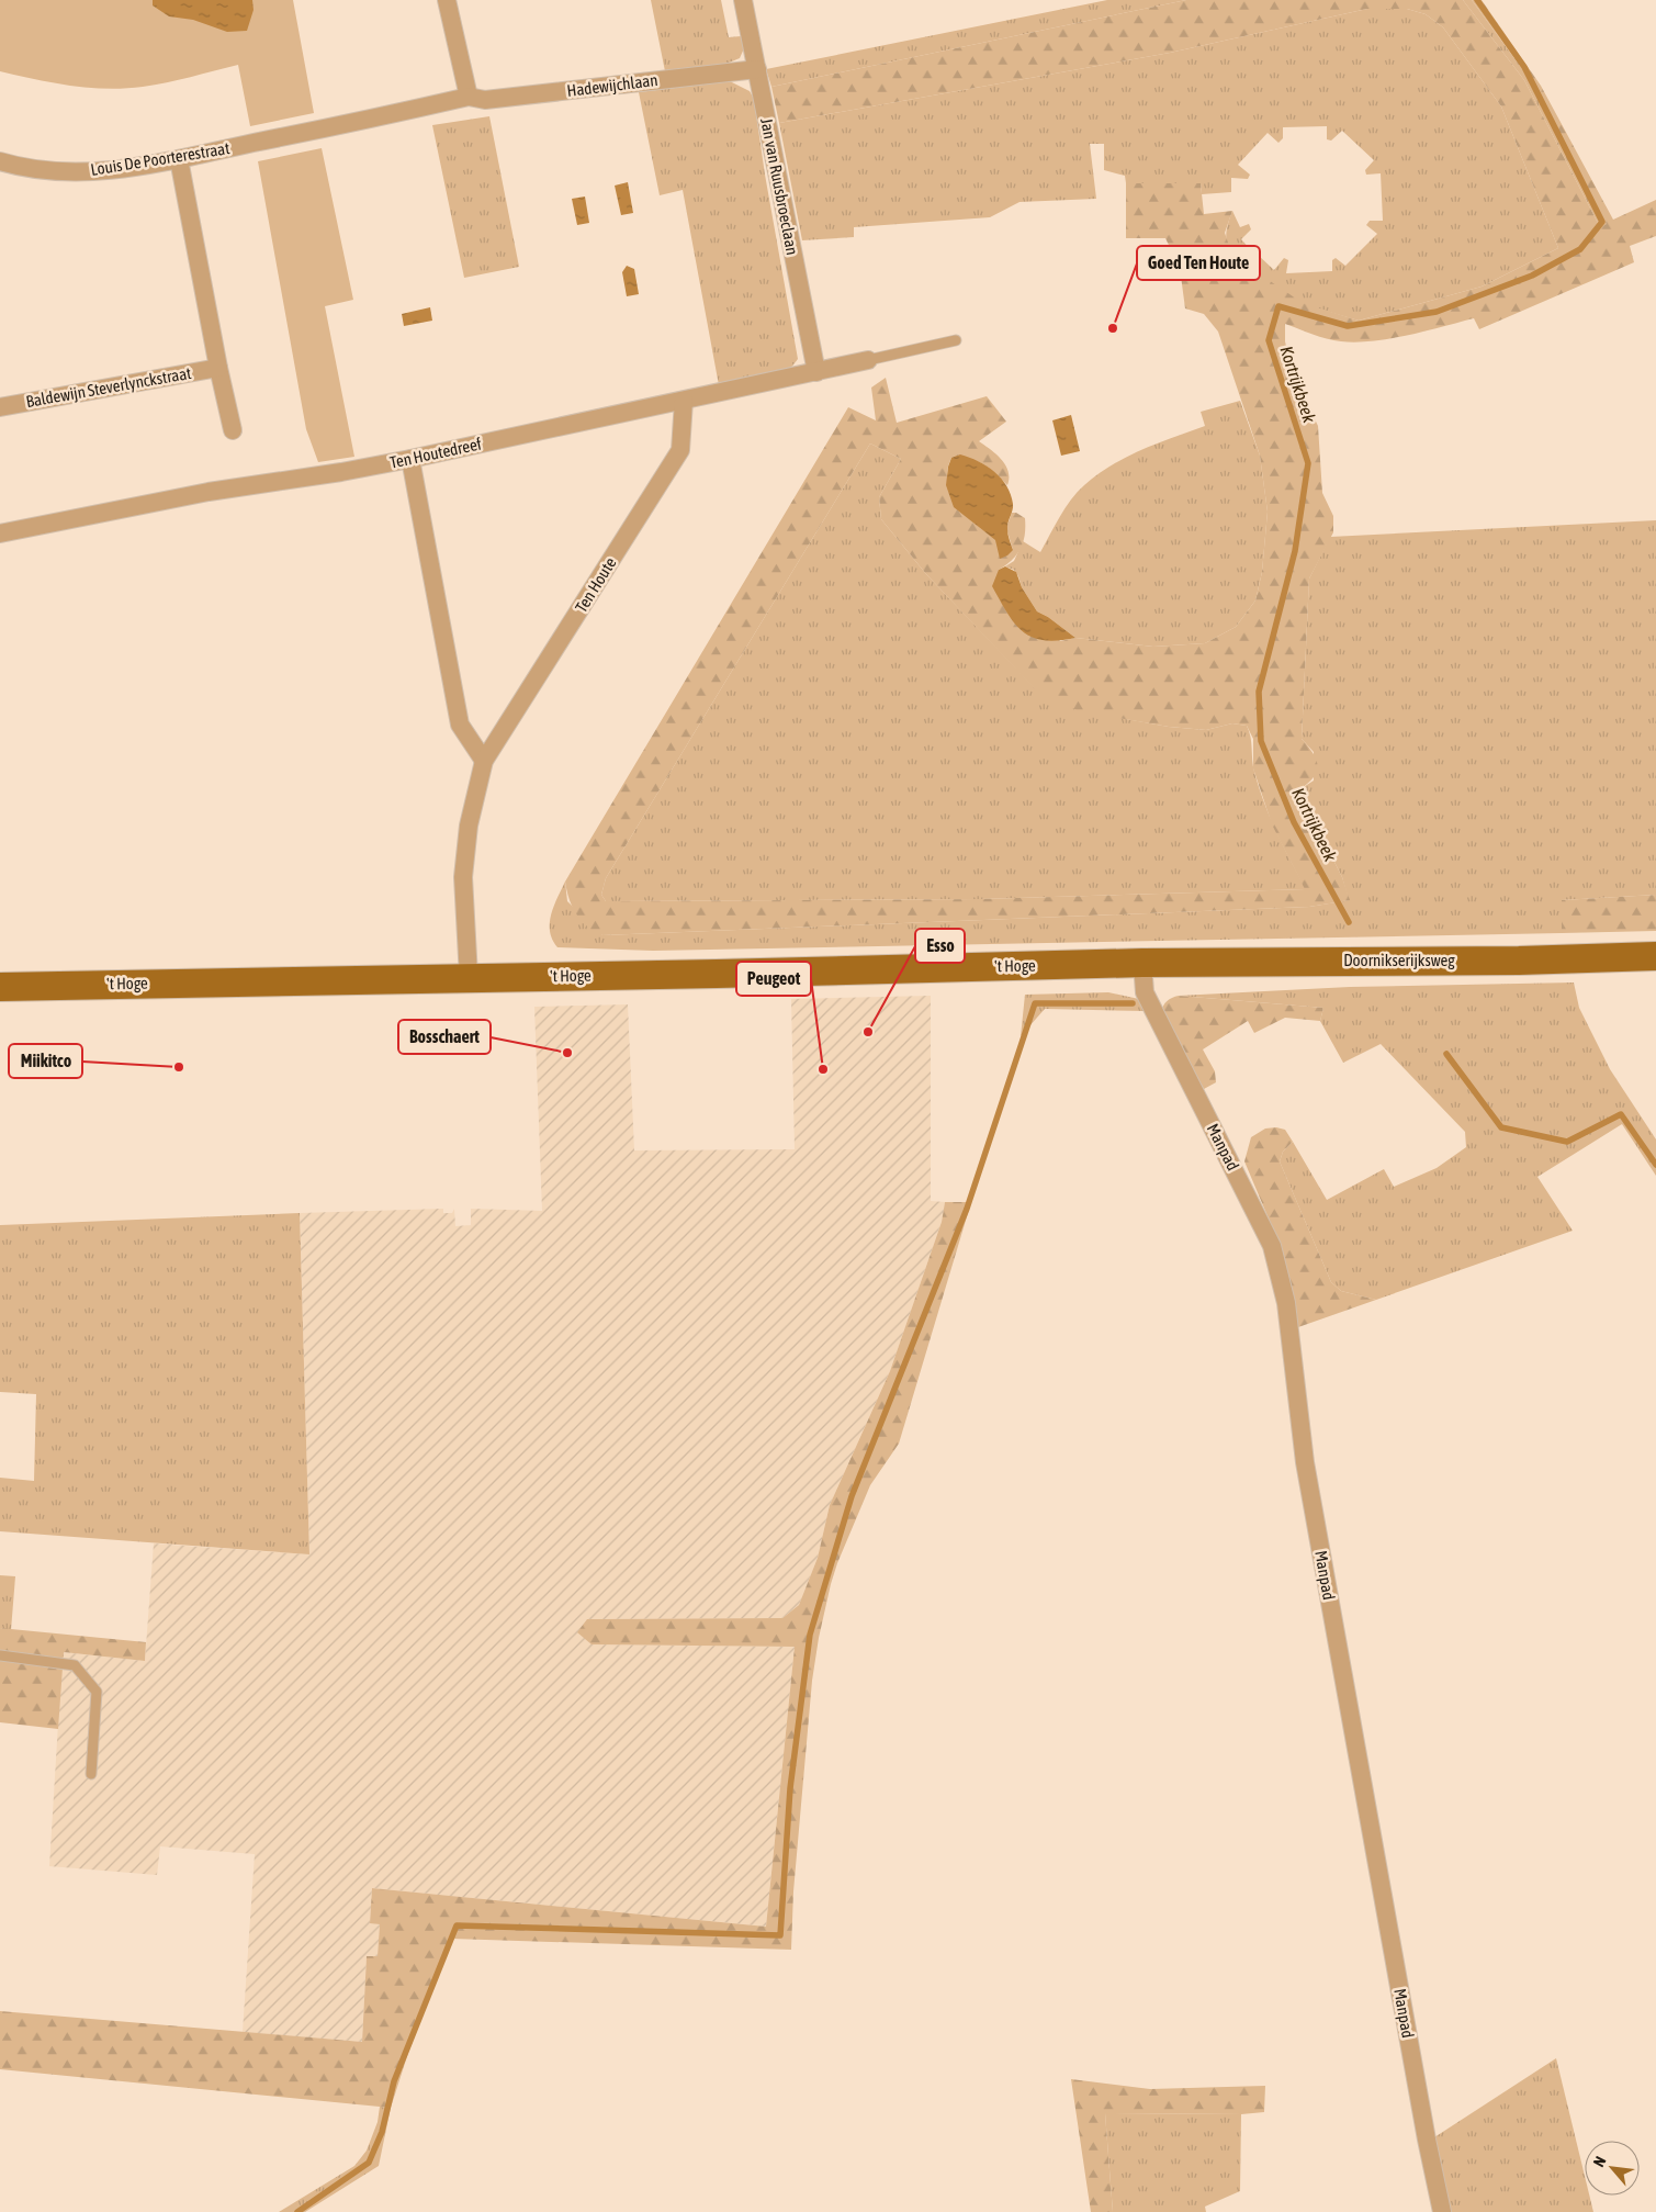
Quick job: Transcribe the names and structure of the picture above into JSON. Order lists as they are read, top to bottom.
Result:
{
  "streets": {
    "main road": ["Doornikserijksweg", "'t Hoge"],
    "street": [
      "Hadewijchlaan",
      "Louis De Poorterestraat",
      "Jan van Ruusbroeclaan",
      "Baldewijn Steverlynckstraat",
      "Ten Houtedreef",
      "Ten Houte",
      "Manpad"
    ]
  },
  "crossings": [
    ["Hadewijchlaan", "Louis De Poorterestraat"],
    ["Hadewijchlaan", "Jan van Ruusbroeclaan"],
    ["Jan van Ruusbroeclaan", "Ten Houtedreef"],
    ["Ten Houtedreef", "Ten Houte"],
    ["Ten Houte", "'t Hoge"],
    ["Doornikserijksweg", "'t Hoge"],
    ["Doornikserijksweg", "Manpad"],
    ["'t Hoge", "Manpad"]
  ],
  "water": ["Kortrijkbeek"],
  "places": [
    "Goed Ten Houte",
    "Esso",
    "Bosschaert",
    "Miikitco",
    "Peugeot"
  ],
  "north": "top left"
}
